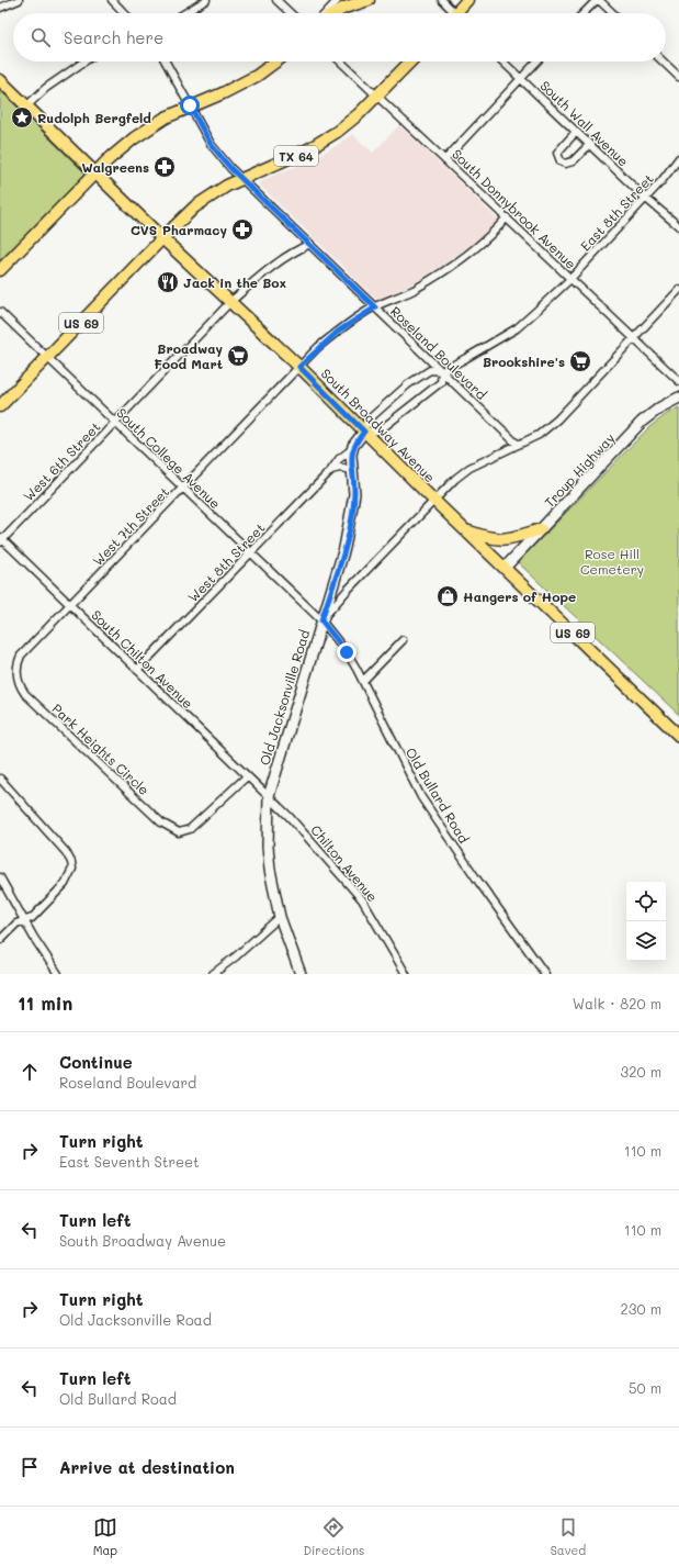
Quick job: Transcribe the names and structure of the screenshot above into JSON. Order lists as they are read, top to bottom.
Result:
{
  "streets": {
    "main road": [
      "TX 64",
      "US 69",
      "South Broadway Avenue",
      "Troup Highway",
      "Old Jacksonville Road"
    ],
    "street": [
      "South Wall Avenue",
      "South Donnybrook Avenue",
      "East 8th Street",
      "Roseland Boulevard",
      "South College Avenue",
      "West 6th Street",
      "West 7th Street",
      "West 8th Street",
      "South Chilton Avenue",
      "Park Heights Circle",
      "Old Bullard Road",
      "Chilton Avenue"
    ]
  },
  "crossings": [
    ["South Wall Avenue", "East 8th Street"],
    ["TX 64", "South Donnybrook Avenue"],
    ["TX 64", "US 69"],
    ["TX 64", "Roseland Boulevard"],
    ["TX 64", "South Broadway Avenue"],
    ["South Donnybrook Avenue", "East 8th Street"],
    ["South Donnybrook Avenue", "West 7th Street"],
    ["East 8th Street", "Roseland Boulevard"],
    ["East 8th Street", "South Broadway Avenue"],
    ["US 69", "South Broadway Avenue"],
    ["US 69", "South College Avenue"],
    ["Roseland Boulevard", "West 6th Street"],
    ["Roseland Boulevard", "West 7th Street"],
    ["South Broadway Avenue", "West 6th Street"],
    ["South Broadway Avenue", "Troup Highway"],
    ["South Broadway Avenue", "West 7th Street"],
    ["South College Avenue", "West 6th Street"],
    ["South College Avenue", "West 7th Street"],
    ["South College Avenue", "West 8th Street"],
    ["South College Avenue", "Old Jacksonville Road"],
    ["South College Avenue", "Old Bullard Road"],
    ["West 6th Street", "South Chilton Avenue"],
    ["West 7th Street", "South Chilton Avenue"],
    ["West 7th Street", "Park Heights Circle"],
    ["West 8th Street", "South Chilton Avenue"],
    ["West 8th Street", "Old Jacksonville Road"],
    ["South Chilton Avenue", "Old Jacksonville Road"],
    ["South Chilton Avenue", "Park Heights Circle"],
    ["South Chilton Avenue", "Chilton Avenue"],
    ["Old Jacksonville Road", "Old Bullard Road"],
    ["Old Jacksonville Road", "Chilton Avenue"]
  ],
  "parks": ["Rose Hill Cemetery"],
  "places": {
    "place": ["Rudolph Bergfeld"],
    "pharmacy": ["Walgreens", "CVS Pharmacy"],
    "restaurant": ["Jack in the Box"],
    "supermarket": ["Broadway Food Mart", "Brookshire's"],
    "shop": ["Hangers of Hope"]
  },
  "page": {
    "search": "Search here",
    "heading": ["11 min", "Walk · 820 m"],
    "list": [
      ["Continue", "Roseland Boulevard", "320 m"],
      ["Turn right", "East Seventh Street", "110 m"],
      ["Turn left", "South Broadway Avenue", "110 m"],
      ["Turn right", "Old Jacksonville Road", "230 m"],
      ["Turn left", "Old Bullard Road", "50 m"],
      "Arrive at destination"
    ],
    "nav": ["Map", "Directions", "Saved"]
  }
}
